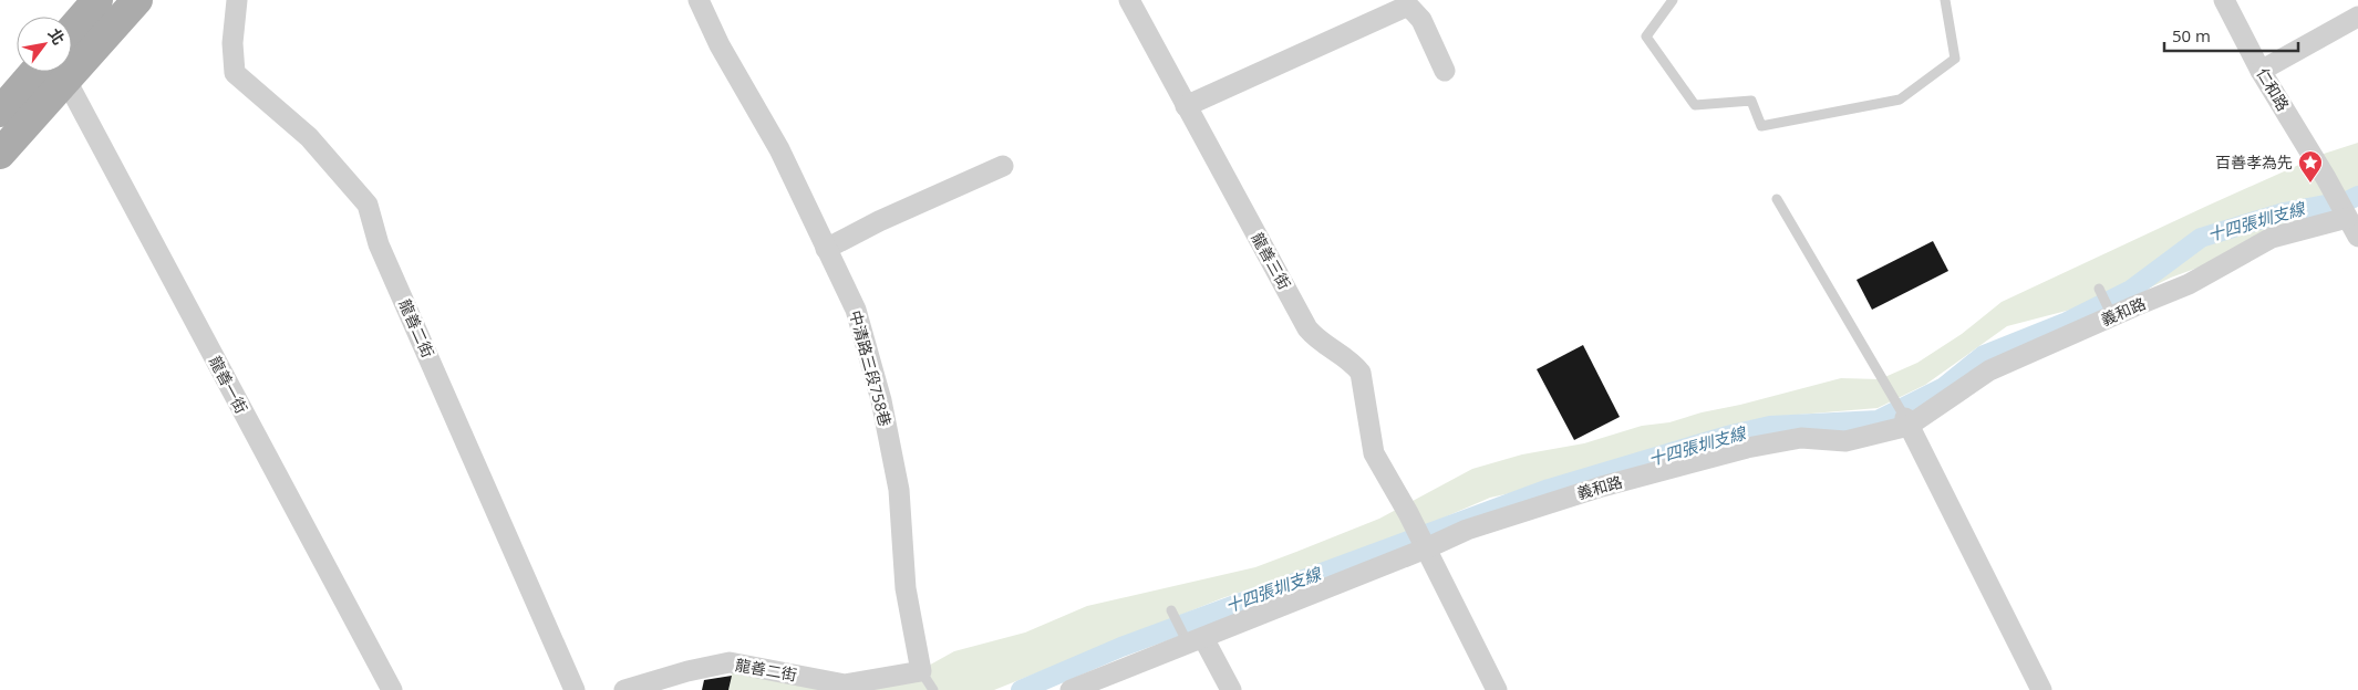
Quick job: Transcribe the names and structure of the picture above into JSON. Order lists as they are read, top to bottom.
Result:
{
  "streets": {
    "street": [
      "仁和路",
      "龍善三街",
      "義和路",
      "龍善二街",
      "中清路三段758巷",
      "龍善一街"
    ]
  },
  "crossings": [
    ["仁和路", "義和路"],
    ["龍善三街", "義和路"],
    ["龍善二街", "中清路三段758巷"]
  ],
  "water": ["十四張圳支線"],
  "places": {
    "place": ["百善孝為先"]
  },
  "scale_bar": "50 m",
  "north": "top right"
}
